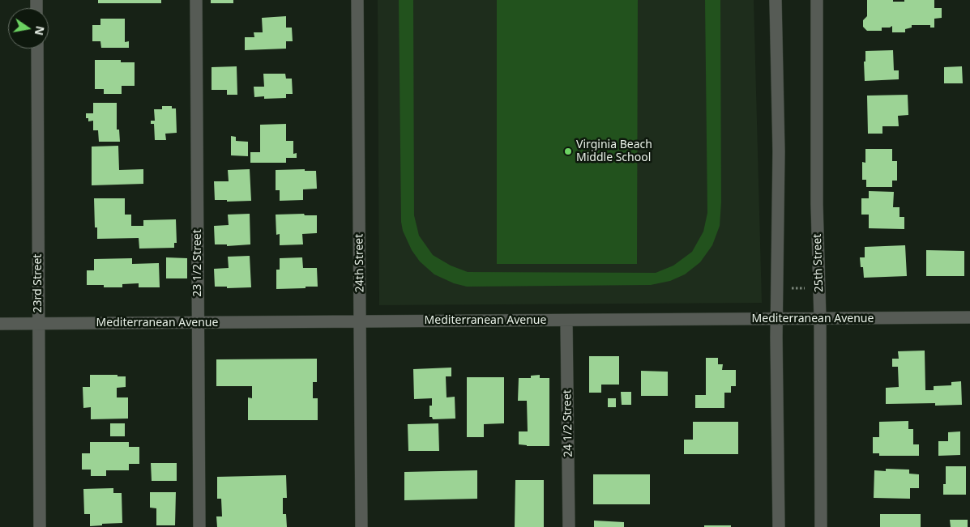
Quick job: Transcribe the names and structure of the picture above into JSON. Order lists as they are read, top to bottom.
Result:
{
  "streets": {
    "street": [
      "23 1/2 Street",
      "24th Street",
      "25th Street",
      "23rd Street",
      "Mediterranean Avenue",
      "24 1/2 Street"
    ]
  },
  "crossings": [
    ["23 1/2 Street", "Mediterranean Avenue"],
    ["24th Street", "Mediterranean Avenue"],
    ["25th Street", "Mediterranean Avenue"],
    ["23rd Street", "Mediterranean Avenue"],
    ["Mediterranean Avenue", "24 1/2 Street"]
  ],
  "places": ["Virginia Beach Middle School"],
  "north": "right"
}
